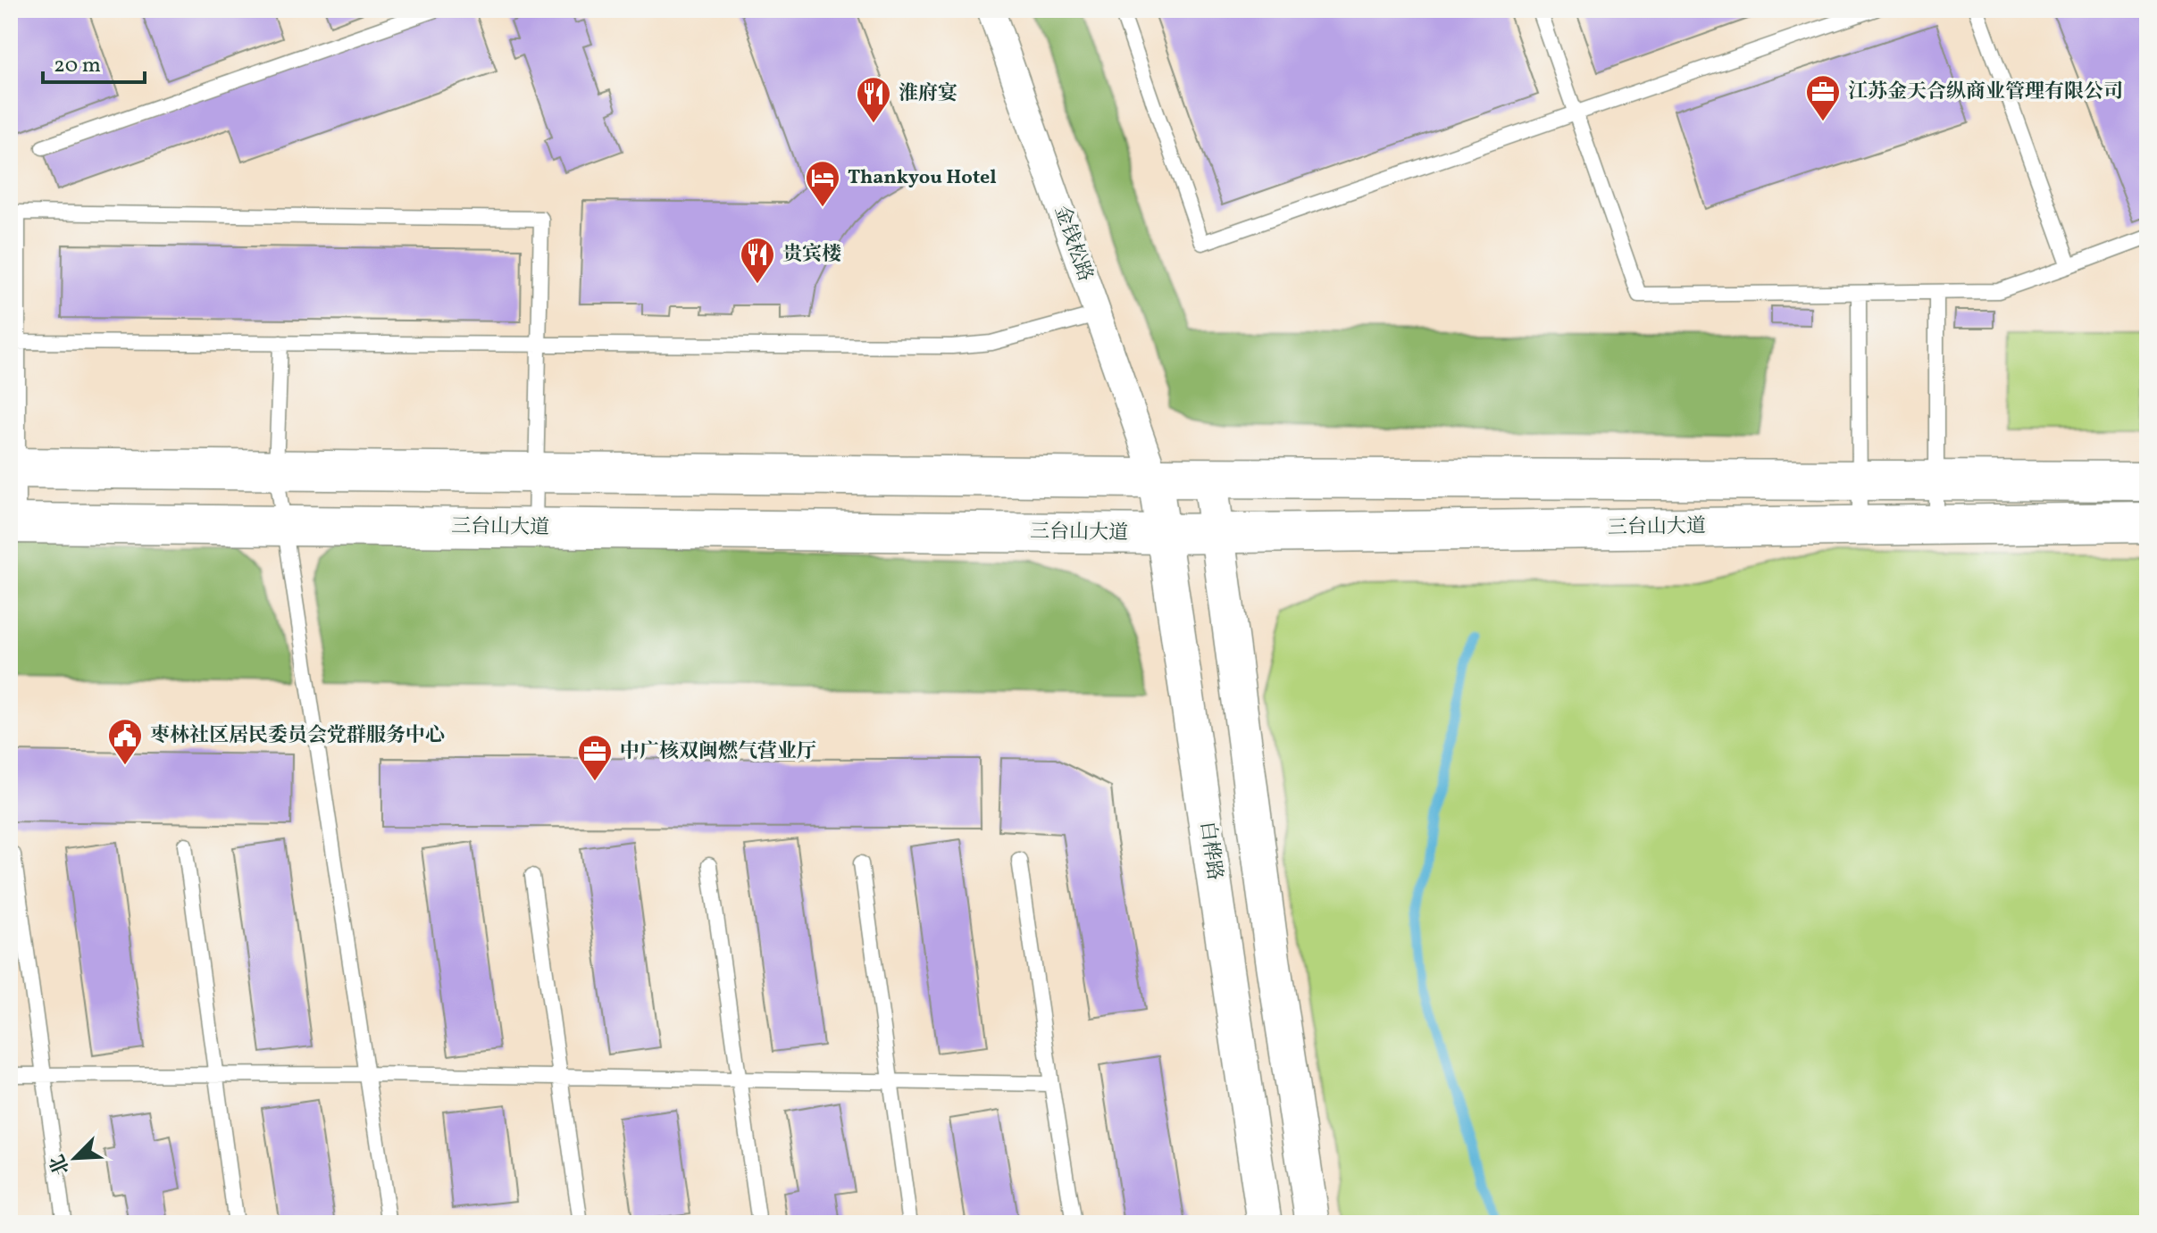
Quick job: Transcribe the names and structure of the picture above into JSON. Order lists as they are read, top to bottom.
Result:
{
  "streets": {
    "main road": ["三台山大道"],
    "street": ["金钱松路", "白桦路"]
  },
  "crossings": [
    ["金钱松路", "白桦路"],
    ["三台山大道", "白桦路"]
  ],
  "places": {
    "office": ["江苏金天合纵商业管理有限公司", "中广核双闽燃气营业厅"],
    "restaurant": ["淮府宴", "贵宾楼"],
    "hotel": ["Thankyou Hotel"],
    "public building": ["枣林社区居民委员会党群服务中心"]
  },
  "scale_bar": "20 m",
  "north": "bottom left"
}
